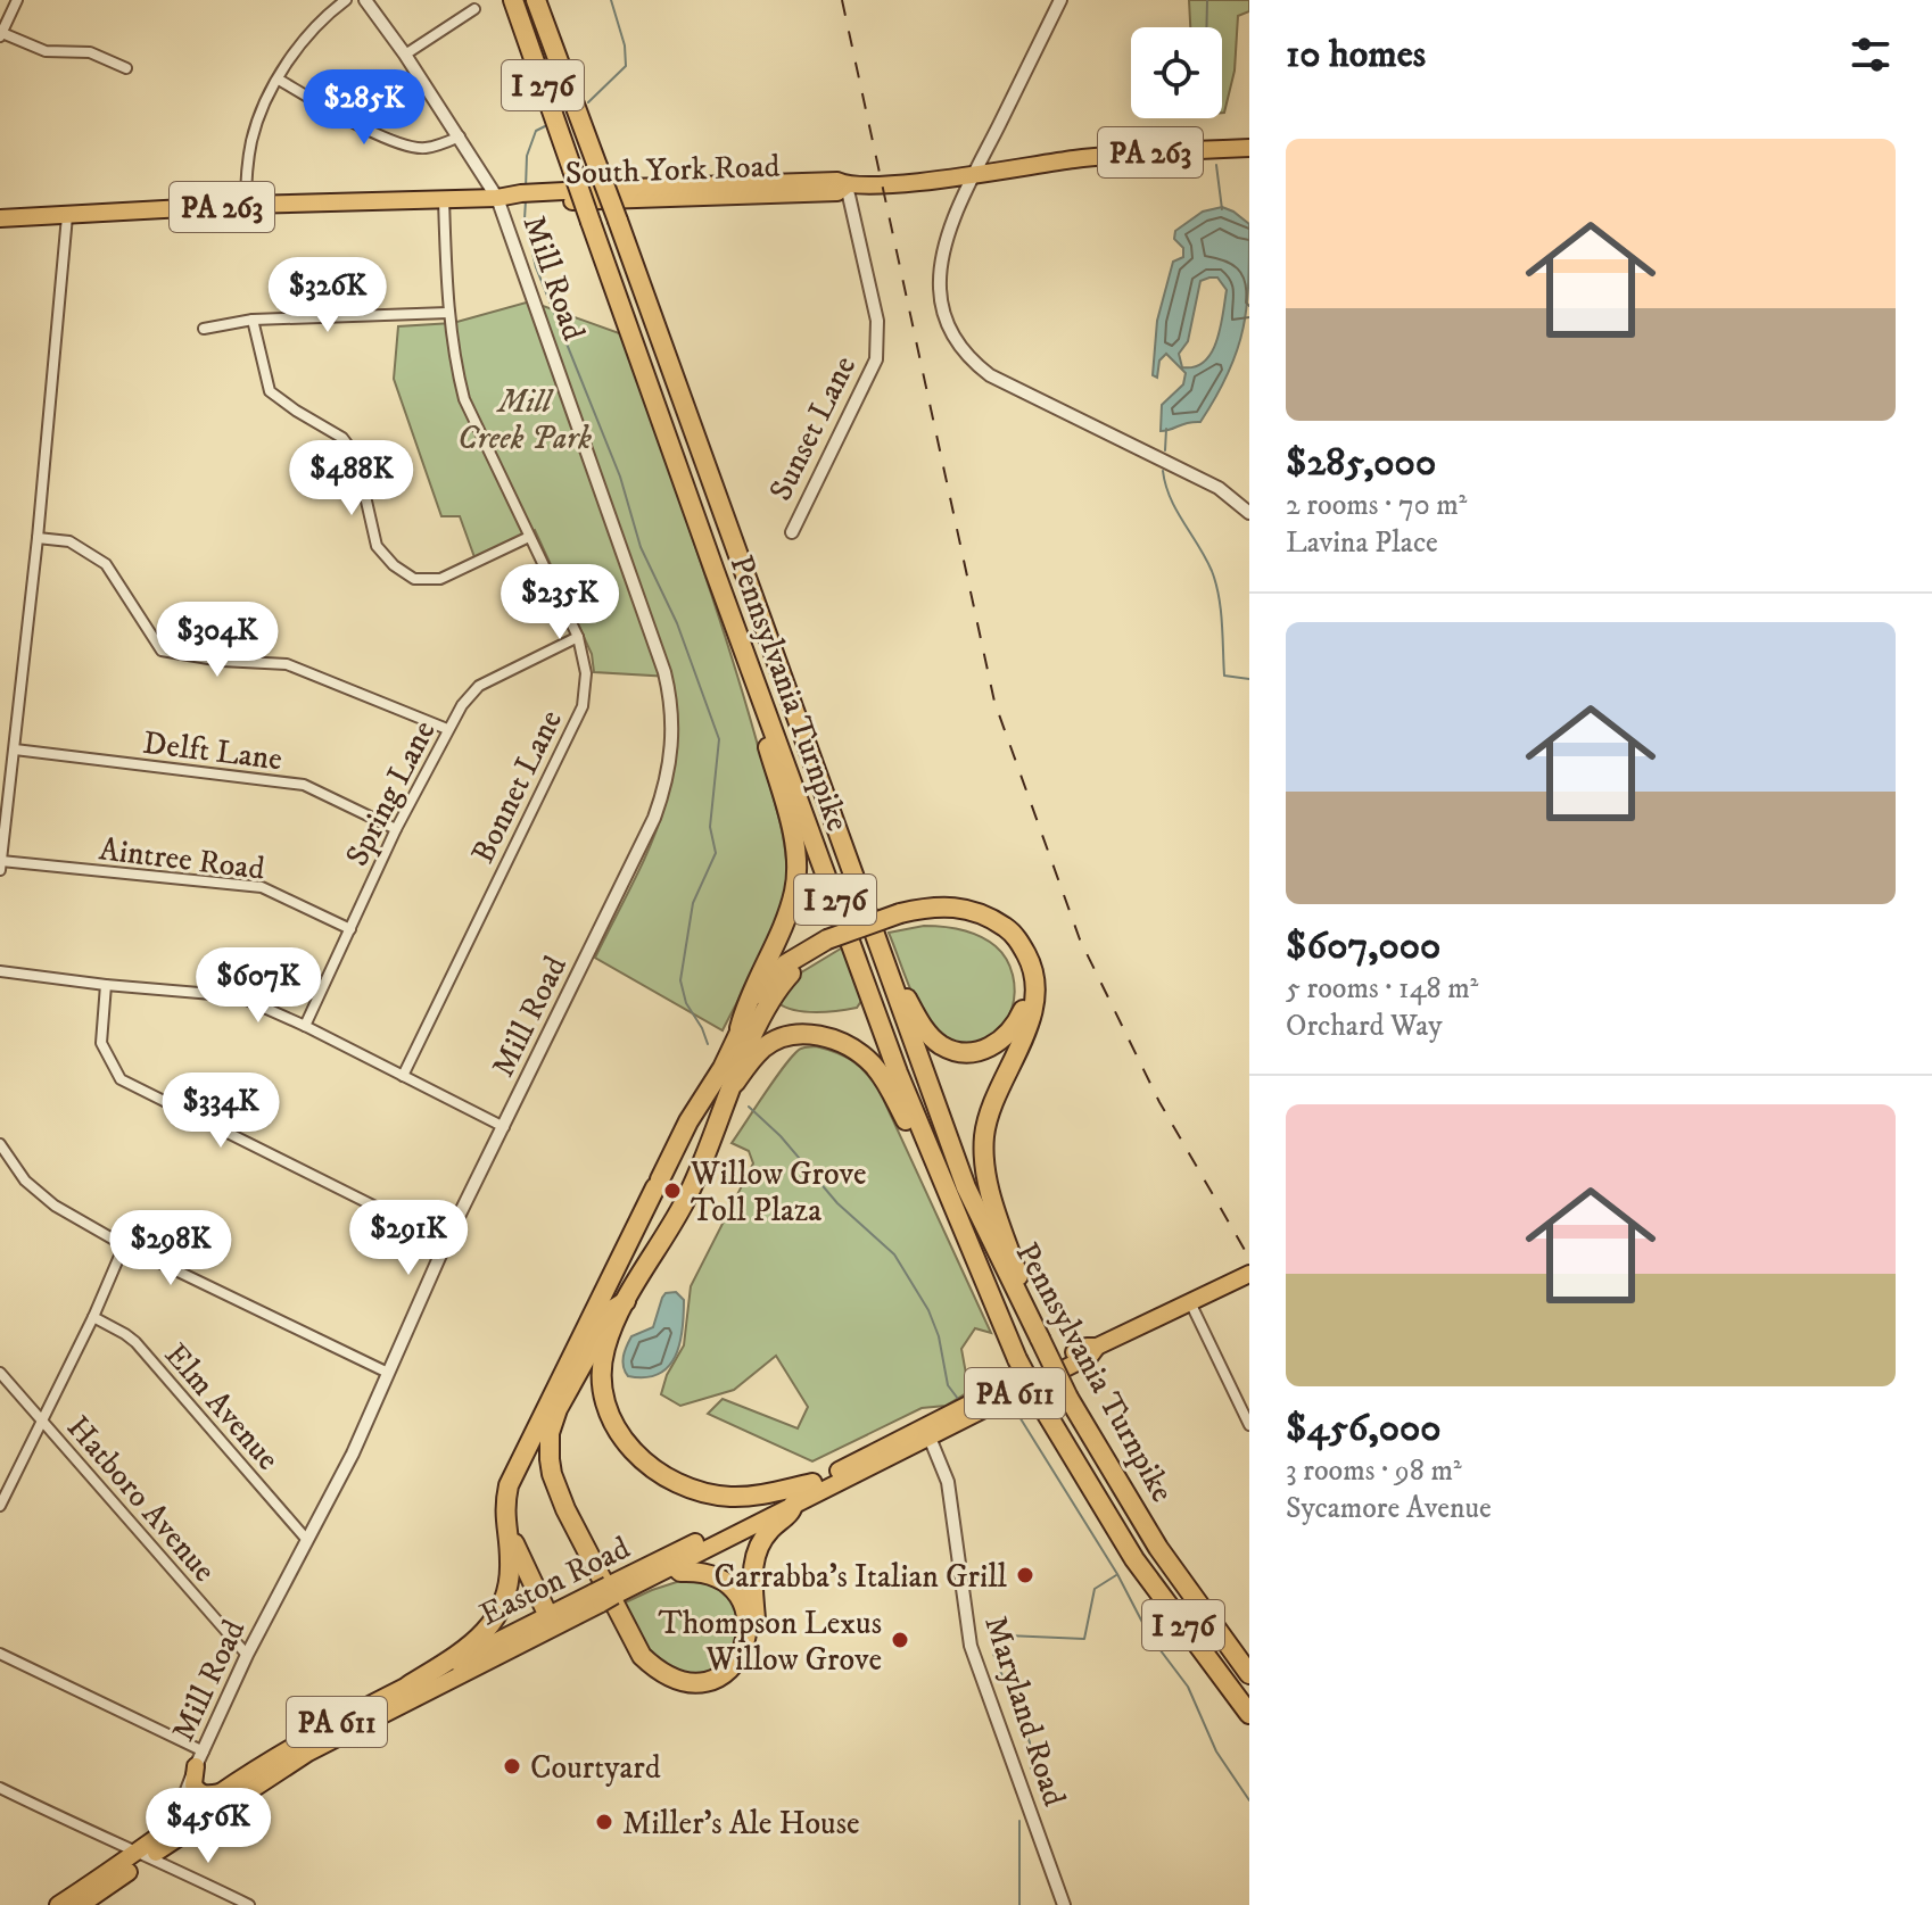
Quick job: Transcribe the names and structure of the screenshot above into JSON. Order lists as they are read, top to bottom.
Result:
{
  "streets": {
    "highway": ["I 276", "Pennsylvania Turnpike"],
    "main road": [
      "PA 263",
      "South York Road",
      "PA 611",
      "Easton Road"
    ],
    "street": [
      "Mill Road",
      "Sunset Lane",
      "Delft Lane",
      "Bonnet Lane",
      "Spring Lane",
      "Aintree Road",
      "Elm Avenue",
      "Hatboro Avenue",
      "Maryland Road"
    ]
  },
  "crossings": [
    ["South York Road", "Mill Road"],
    ["South York Road", "Sunset Lane"],
    ["South York Road", "Bonnet Lane"],
    ["Mill Road", "Elm Avenue"],
    ["Mill Road", "Hatboro Avenue"],
    ["Mill Road", "Easton Road"],
    ["Delft Lane", "Spring Lane"],
    ["Bonnet Lane", "Spring Lane"],
    ["Spring Lane", "Aintree Road"],
    ["Easton Road", "Maryland Road"]
  ],
  "parks": ["Mill Creek Park"],
  "places": [
    "Willow Grove Toll Plaza",
    "Carrabba's Italian Grill",
    "Thompson Lexus Willow Grove",
    "Courtyard",
    "Miller's Ale House"
  ],
  "page": {
    "heading": "10 homes",
    "price": [
      "$285K",
      "$326K",
      "$488K",
      "$235K",
      "$304K",
      "$607K",
      "$334K",
      "$291K",
      "$298K",
      "$456K"
    ],
    "list": [
      {
        "name": "$285,000",
        "note": "2 rooms · 70 m² · Lavina Place"
      },
      {
        "name": "$607,000",
        "note": "5 rooms · 148 m² · Orchard Way"
      },
      {
        "name": "$456,000",
        "note": "3 rooms · 98 m² · Sycamore Avenue"
      }
    ]
  }
}
